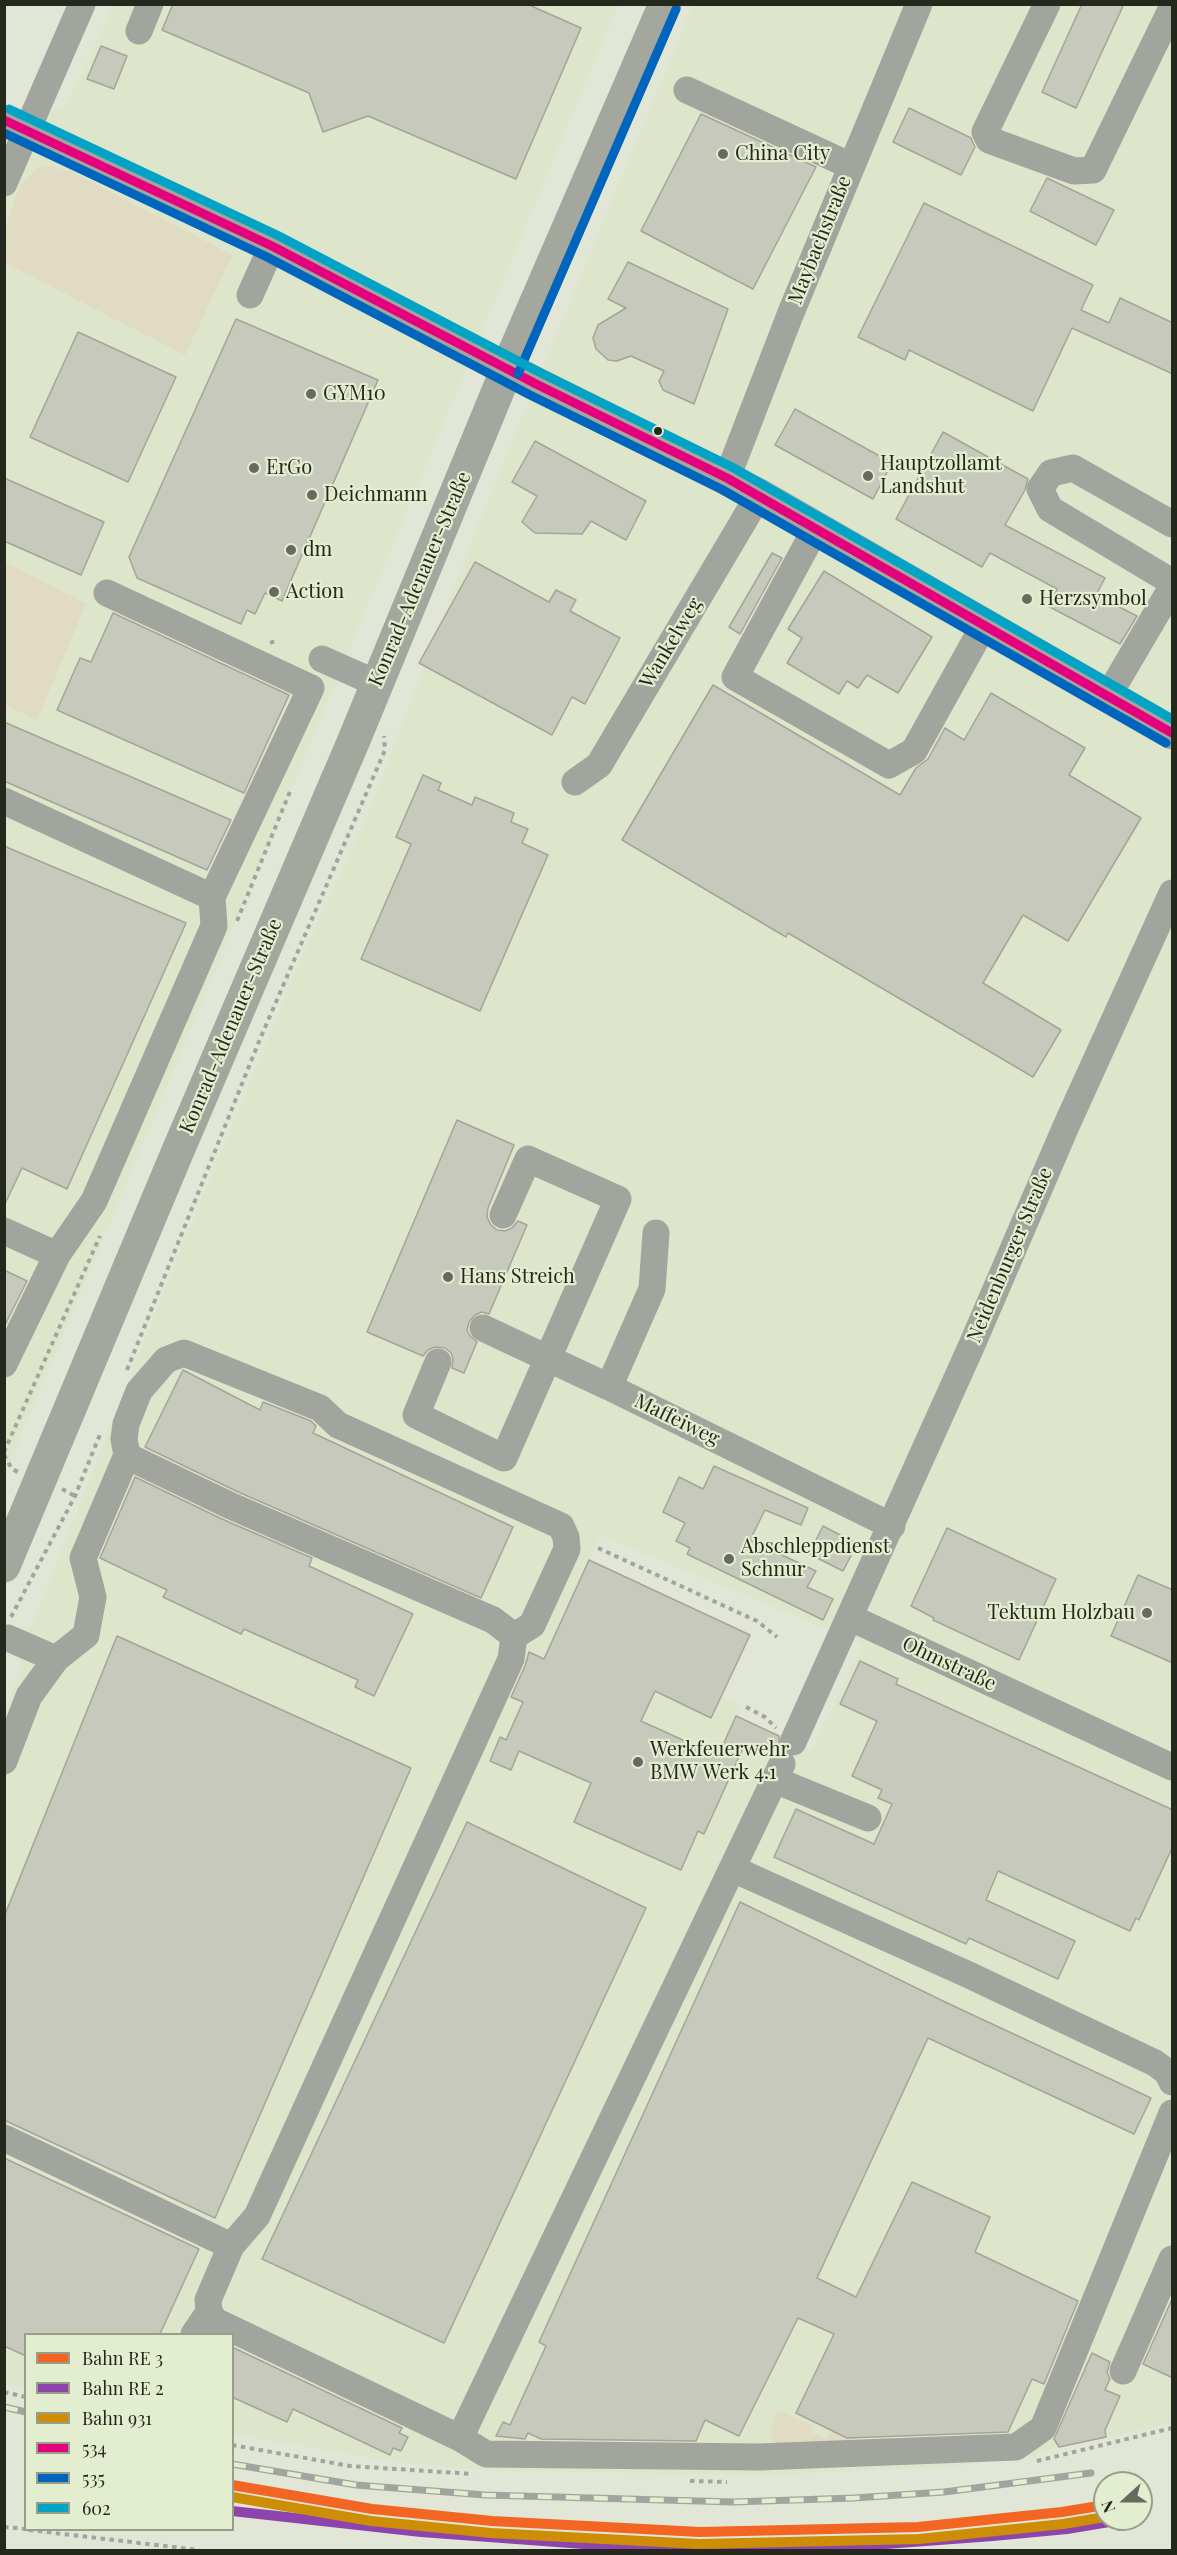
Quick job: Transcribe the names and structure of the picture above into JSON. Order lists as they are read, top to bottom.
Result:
{
  "streets": {
    "main road": ["Konrad-Adenauer-Straße"],
    "street": [
      "Maybachstraße",
      "Wankelweg",
      "Neidenburger Straße",
      "Maffeiweg",
      "Ohmstraße"
    ]
  },
  "crossings": [
    ["Neidenburger Straße", "Maffeiweg"],
    ["Neidenburger Straße", "Ohmstraße"]
  ],
  "places": [
    "China City",
    "GYM10",
    "ErGo",
    "Hauptzollamt Landshut",
    "Deichmann",
    "dm",
    "Action",
    "Herzsymbol",
    "Hans Streich",
    "Abschleppdienst Schnur",
    "Tektum Holzbau",
    "Werkfeuerwehr BMW Werk 4.1"
  ],
  "lines": [
    "transit line 535",
    "transit line 602",
    "transit line 534",
    "rail line 931"
  ],
  "legend": [
    "Bahn RE 3",
    "Bahn RE 2",
    "Bahn 931",
    "534",
    "535",
    "602"
  ],
  "north": "left"
}
